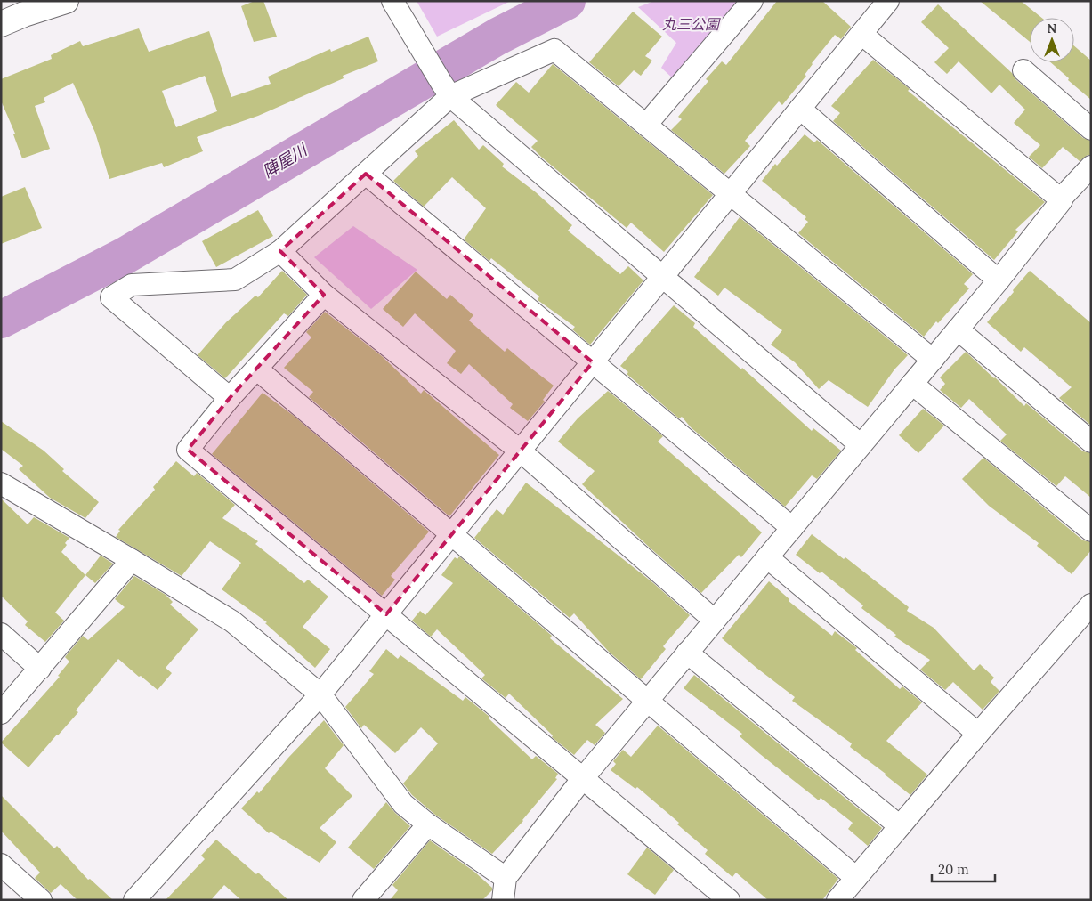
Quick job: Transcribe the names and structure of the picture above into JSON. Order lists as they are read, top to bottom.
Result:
{
  "water": ["陣屋川"],
  "parks": ["丸三公園"],
  "scale_bar": "20 m",
  "north": "top"
}
